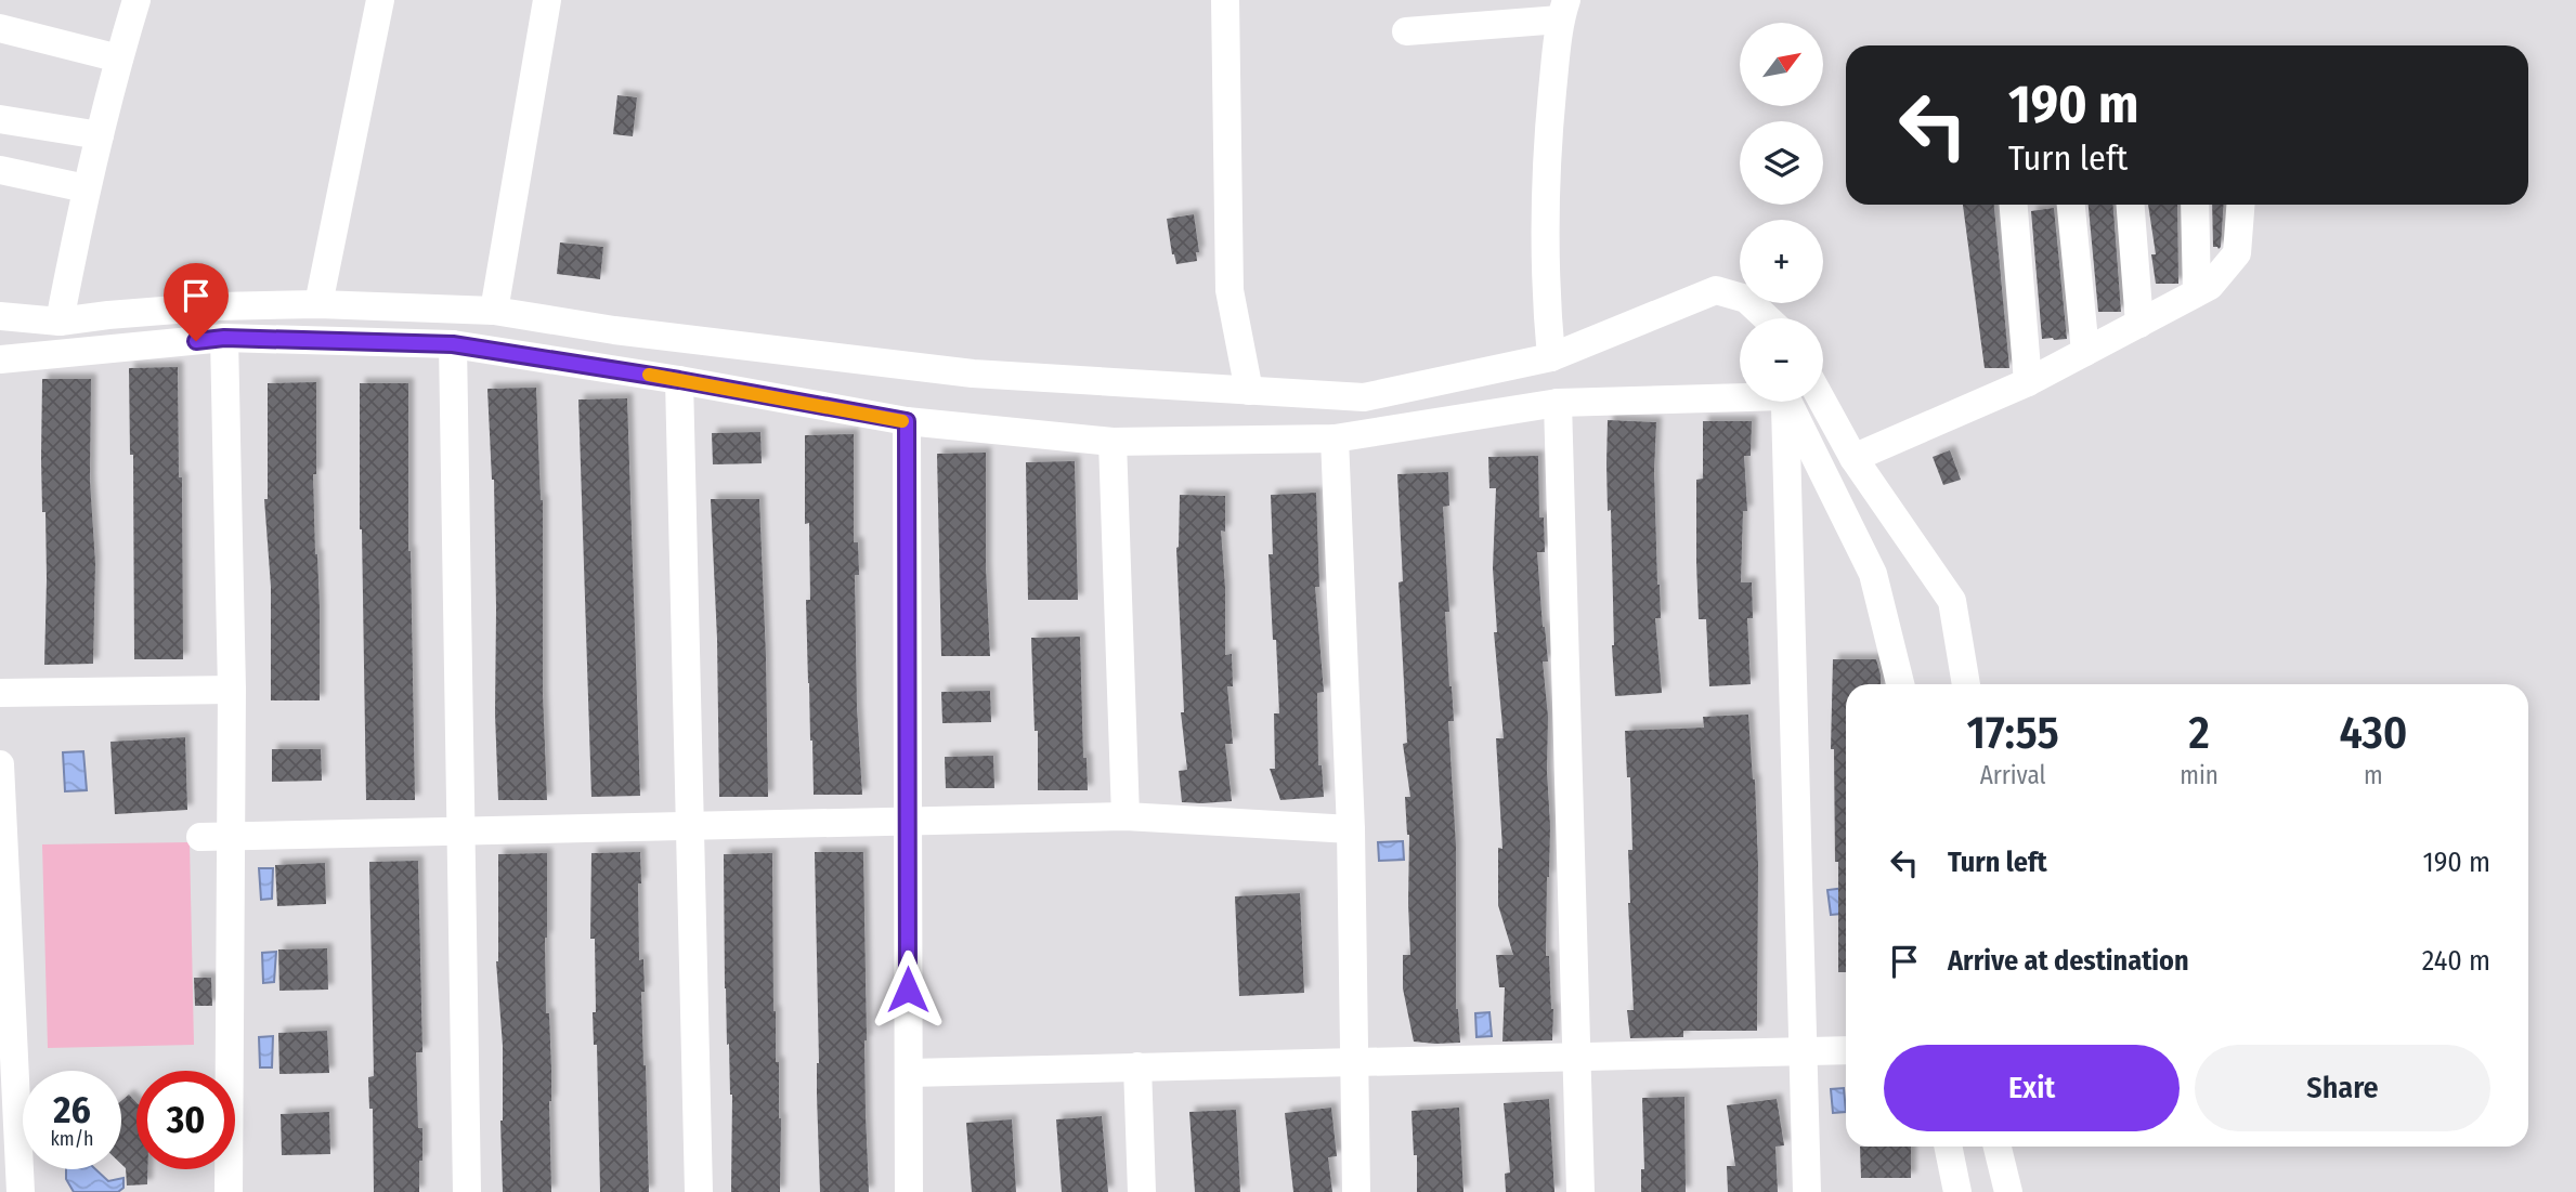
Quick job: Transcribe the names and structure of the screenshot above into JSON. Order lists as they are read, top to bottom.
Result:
{
  "north": "top right",
  "page": {
    "map_buttons": ["+", "−"],
    "turn": ["190 m", "Turn left"],
    "eta": [
      "17:55",
      "Arrival",
      "2",
      "min",
      "430",
      "m"
    ],
    "list": [
      {
        "name": "Turn left",
        "value": "190 m"
      },
      {
        "name": "Arrive at destination",
        "value": "240 m"
      }
    ],
    "buttons": ["Exit", "Share"],
    "speed": "26 km/h",
    "limit": "30"
  }
}
